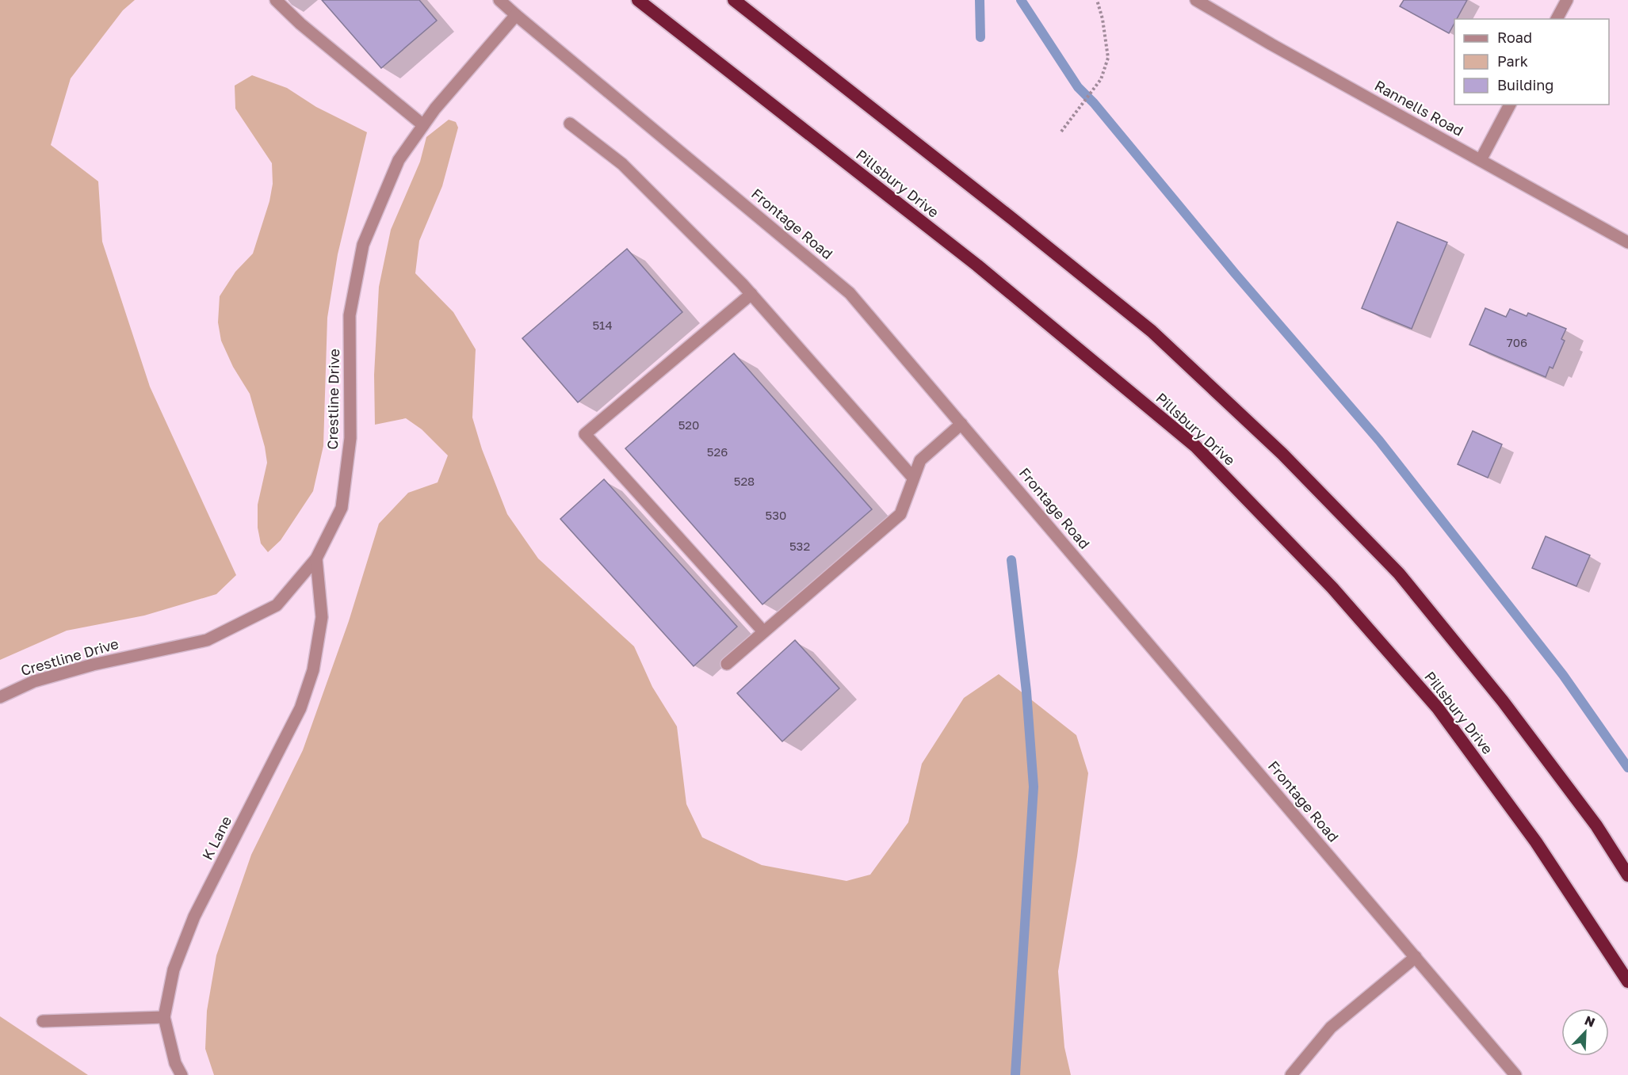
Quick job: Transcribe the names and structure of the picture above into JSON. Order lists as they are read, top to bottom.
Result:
{
  "streets": {
    "highway": ["Pillsbury Drive"],
    "street": [
      "Rannells Road",
      "Frontage Road",
      "Crestline Drive",
      "K Lane"
    ]
  },
  "crossings": [
    ["Frontage Road", "Crestline Drive"],
    ["Crestline Drive", "K Lane"]
  ],
  "house_numbers": [
    "514",
    "706",
    "520",
    "526",
    "528",
    "530",
    "532"
  ],
  "legend": ["Road", "Park", "Building"],
  "north": "top right"
}
